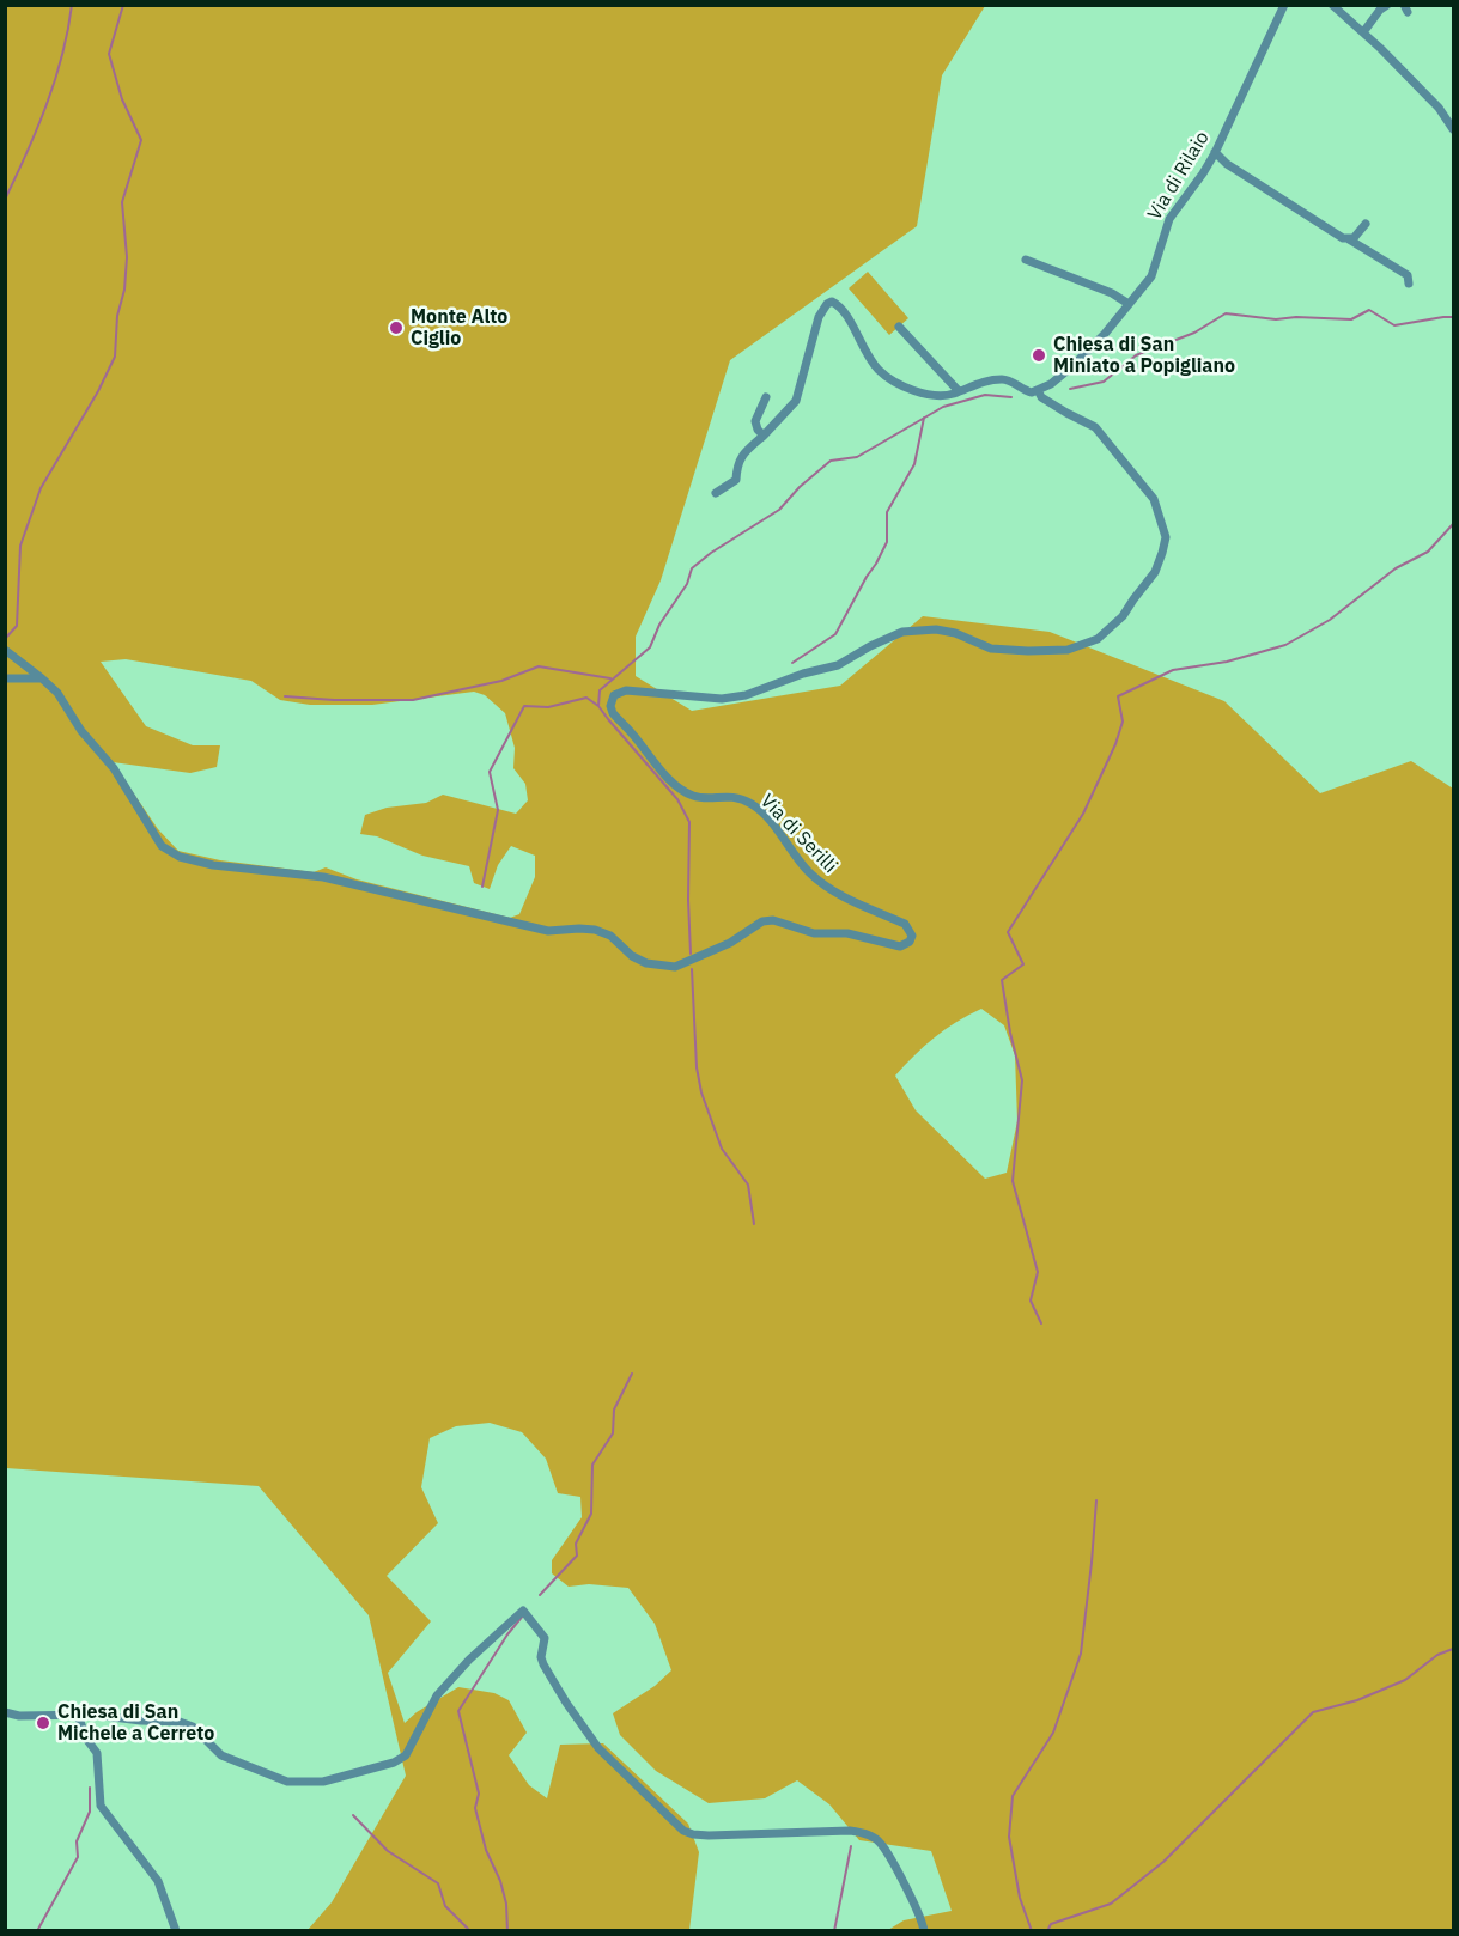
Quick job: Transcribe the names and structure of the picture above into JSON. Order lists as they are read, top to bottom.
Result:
{
  "streets": {
    "street": ["Via di Rilaio", "Via di Serilli"]
  },
  "crossings": [
    ["Via di Rilaio", "Via di Serilli"]
  ],
  "places": ["Monte Alto Ciglio", "Chiesa di San Miniato a Popigliano", "Chiesa di San Michele a Cerreto"]
}
